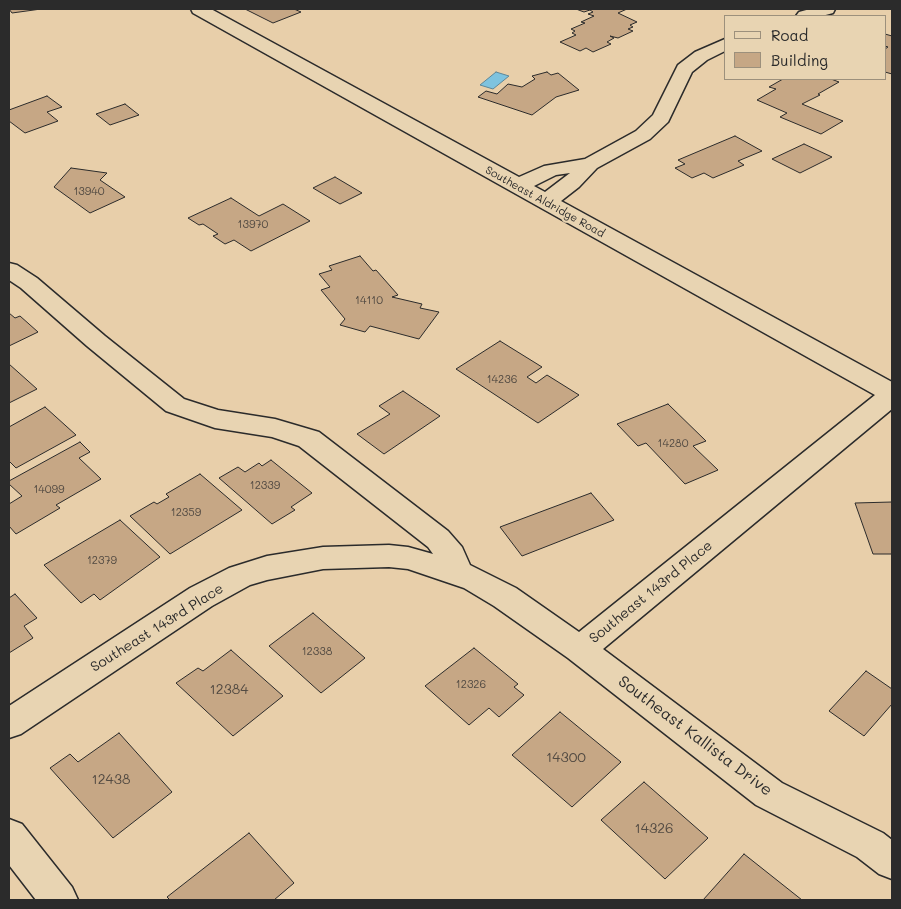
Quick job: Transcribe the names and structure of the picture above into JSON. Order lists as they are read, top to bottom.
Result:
{
  "streets": {
    "street": ["Southeast Aldridge Road", "Southeast 143rd Place", "Southeast Kallista Drive"]
  },
  "crossings": [
    ["Southeast Aldridge Road", "Southeast 143rd Place"],
    ["Southeast 143rd Place", "Southeast Kallista Drive"]
  ],
  "house_numbers": [
    "13940",
    "13970",
    "14110",
    "14236",
    "14280",
    "12339",
    "14099",
    "12359",
    "12379",
    "12338",
    "12326",
    "12384",
    "14300",
    "12438",
    "14326"
  ],
  "legend": ["Road", "Building"]
}
